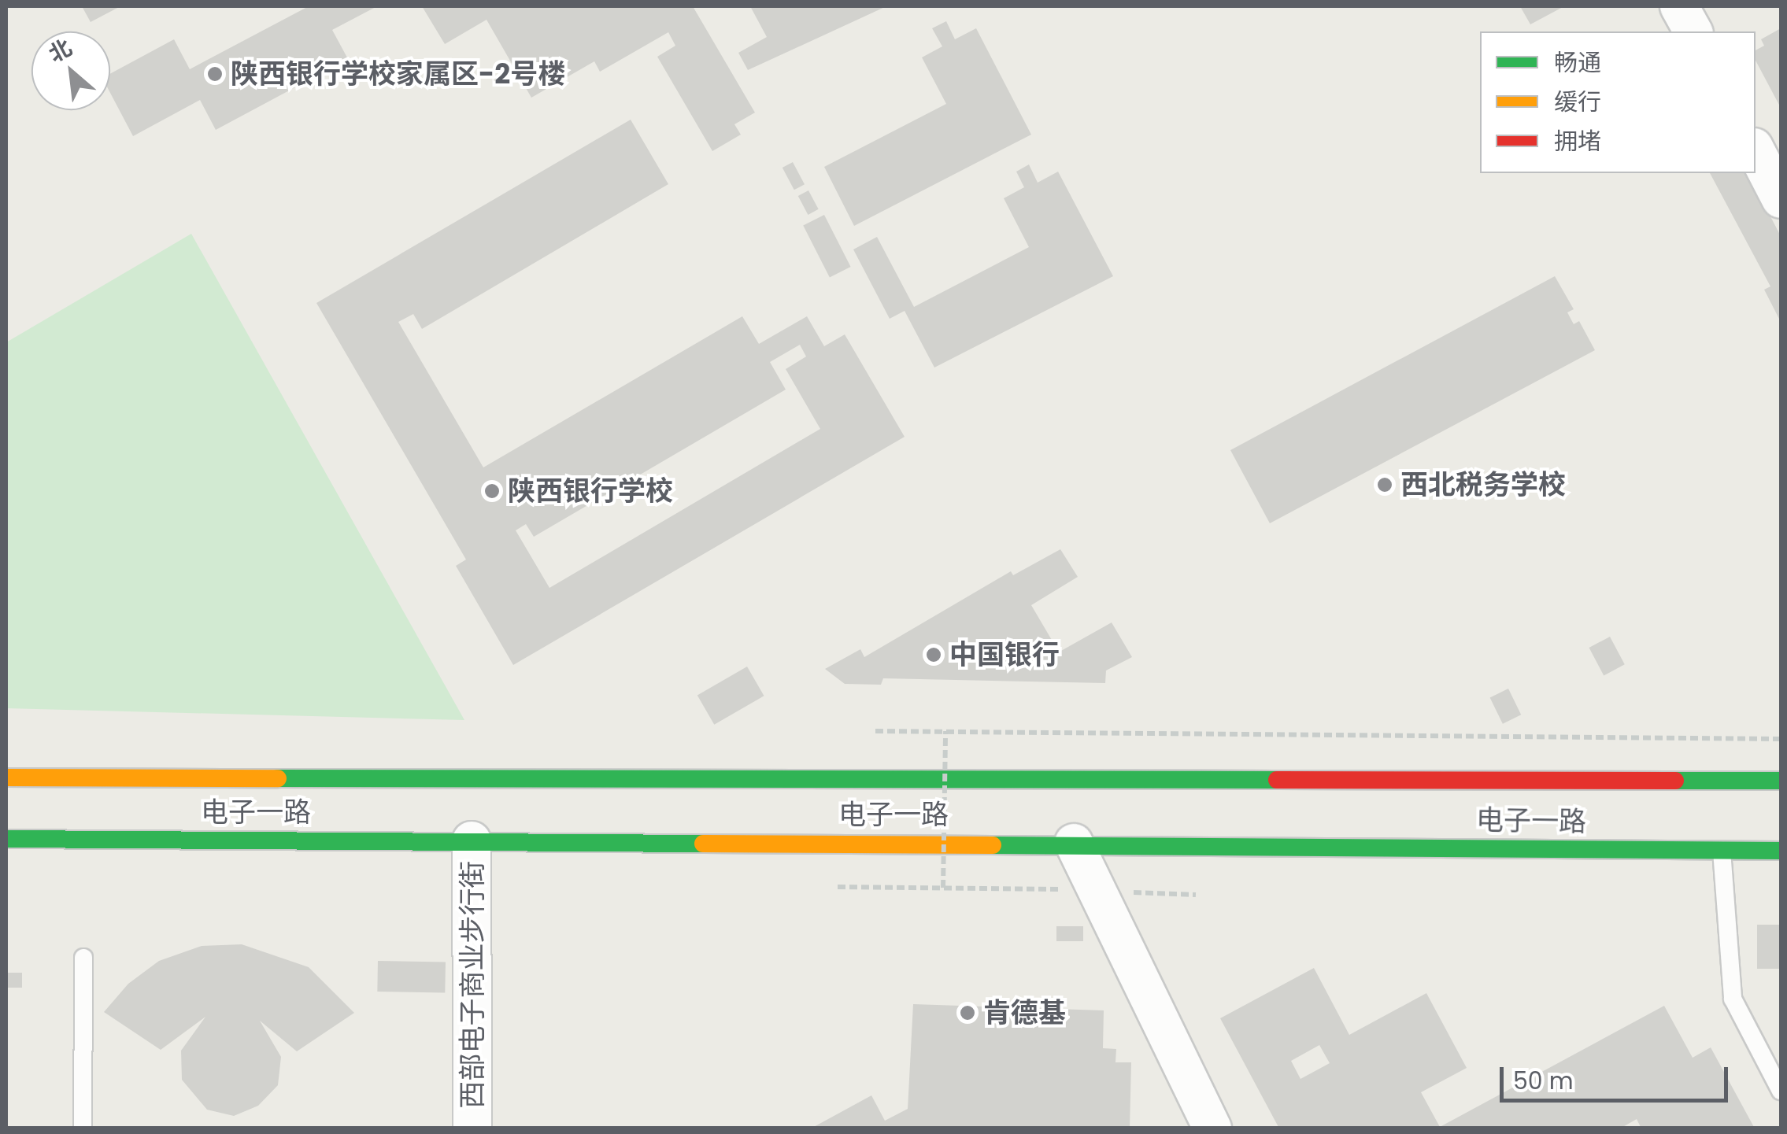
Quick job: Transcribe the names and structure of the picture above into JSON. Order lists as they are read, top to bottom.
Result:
{
  "streets": {
    "main road": ["电子一路"],
    "street": ["西部电子商业步行街"]
  },
  "crossings": [
    ["电子一路", "西部电子商业步行街"]
  ],
  "places": [
    "陕西银行学校家属区-2号楼",
    "西北税务学校",
    "陕西银行学校",
    "中国银行",
    "肯德基"
  ],
  "legend": ["畅通", "缓行", "拥堵"],
  "scale_bar": "50 m",
  "north": "top left"
}
